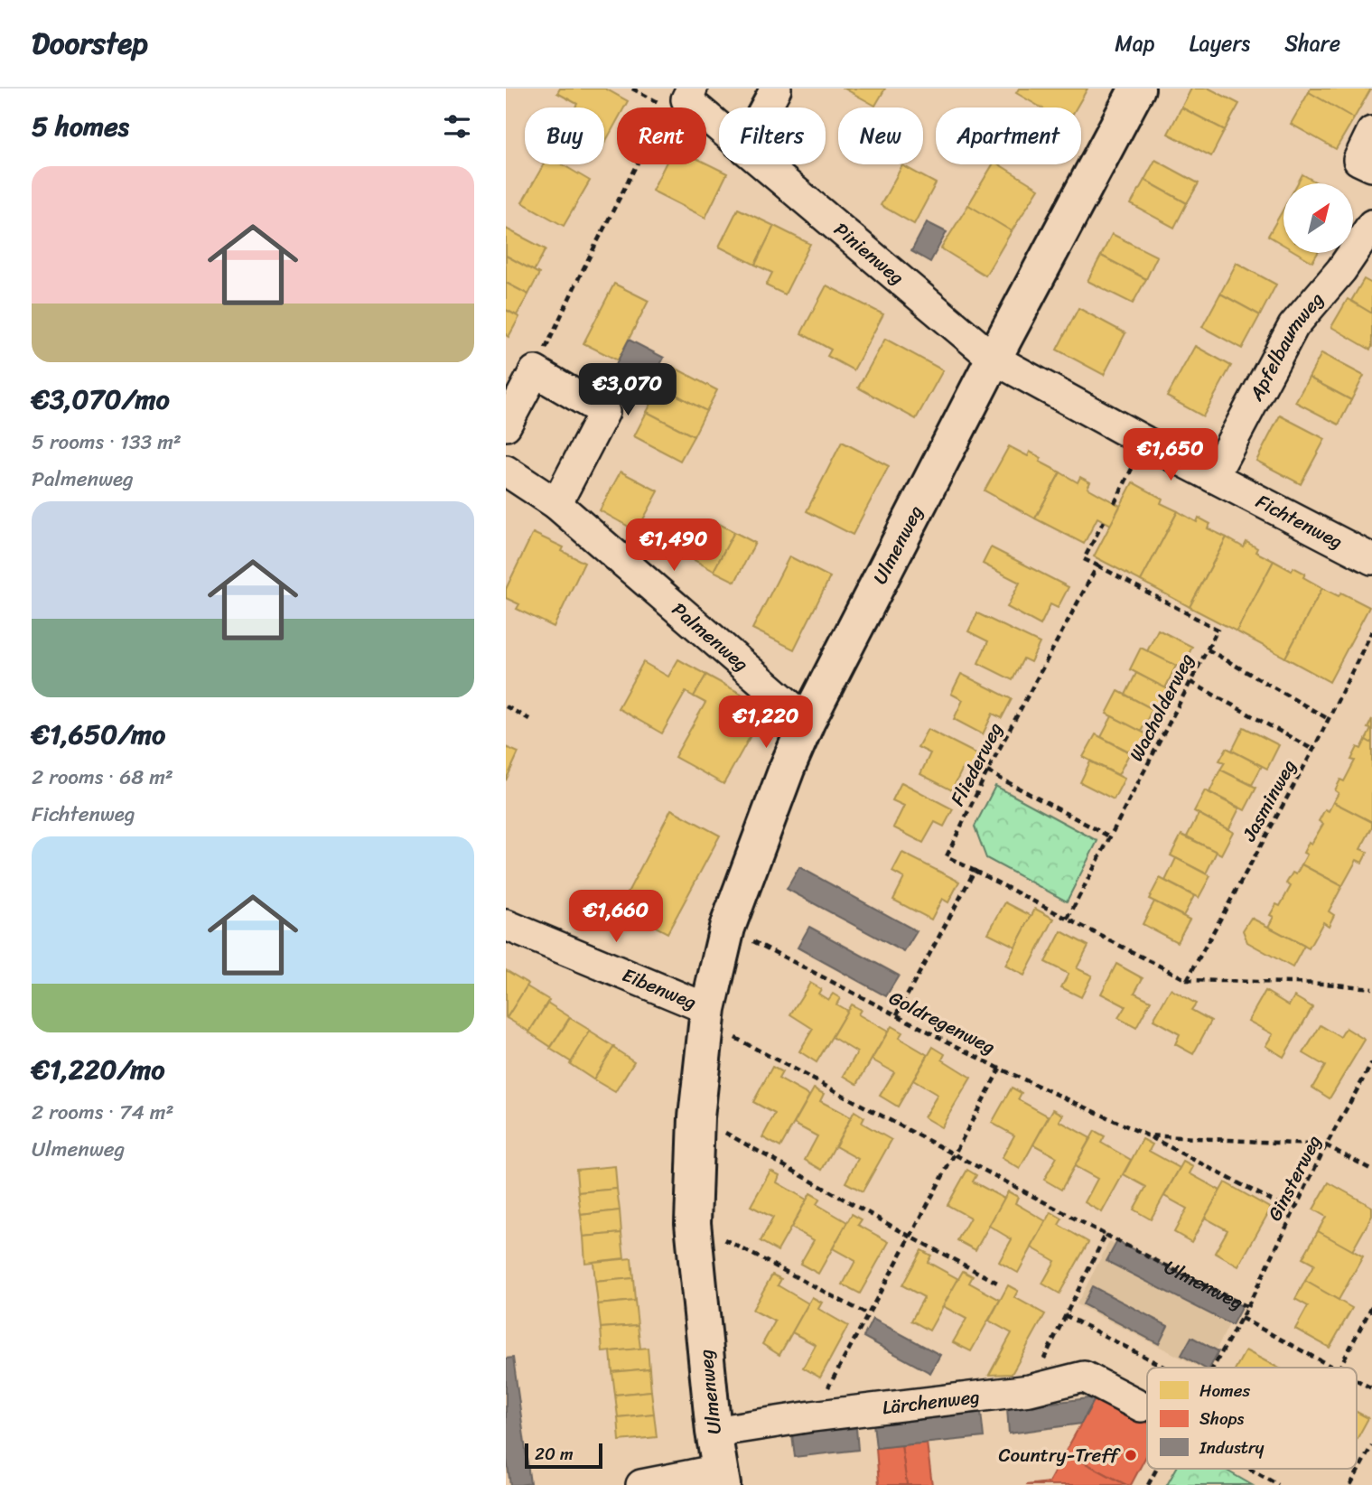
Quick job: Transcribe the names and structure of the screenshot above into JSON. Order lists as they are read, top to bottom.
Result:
{
  "streets": {
    "street": [
      "Pinienweg",
      "Apfelbaumweg",
      "Fichtenweg",
      "Ulmenweg",
      "Palmenweg",
      "Eibenweg",
      "Lärchenweg"
    ],
    "path": [
      "Wacholderweg",
      "Fliederweg",
      "Jasminweg",
      "Goldregenweg",
      "Ginsterweg"
    ]
  },
  "crossings": [
    ["Pinienweg", "Fichtenweg"],
    ["Pinienweg", "Ulmenweg"],
    ["Apfelbaumweg", "Fichtenweg"],
    ["Fichtenweg", "Ulmenweg"],
    ["Ulmenweg", "Palmenweg"],
    ["Ulmenweg", "Eibenweg"],
    ["Ulmenweg", "Goldregenweg"],
    ["Ulmenweg", "Ginsterweg"],
    ["Ulmenweg", "Lärchenweg"],
    ["Wacholderweg", "Fliederweg"],
    ["Goldregenweg", "Ginsterweg"]
  ],
  "places": ["Country-Treff"],
  "legend": ["Homes", "Shops", "Industry"],
  "scale_bar": "20 m",
  "north": "top right",
  "page": {
    "header": "Doorstep",
    "nav": ["Map", "Layers", "Share"],
    "heading": "5 homes",
    "chip": [
      "Buy",
      "Rent",
      "Filters",
      "New",
      "Apartment"
    ],
    "list": [
      {
        "name": "€3,070/mo",
        "note": "5 rooms · 133 m² · Palmenweg"
      },
      {
        "name": "€1,650/mo",
        "note": "2 rooms · 68 m² · Fichtenweg"
      },
      {
        "name": "€1,220/mo",
        "note": "2 rooms · 74 m² · Ulmenweg"
      }
    ],
    "price": [
      "€3,070",
      "€1,650",
      "€1,490",
      "€1,220",
      "€1,660"
    ],
    "scale": "20 m"
  }
}
